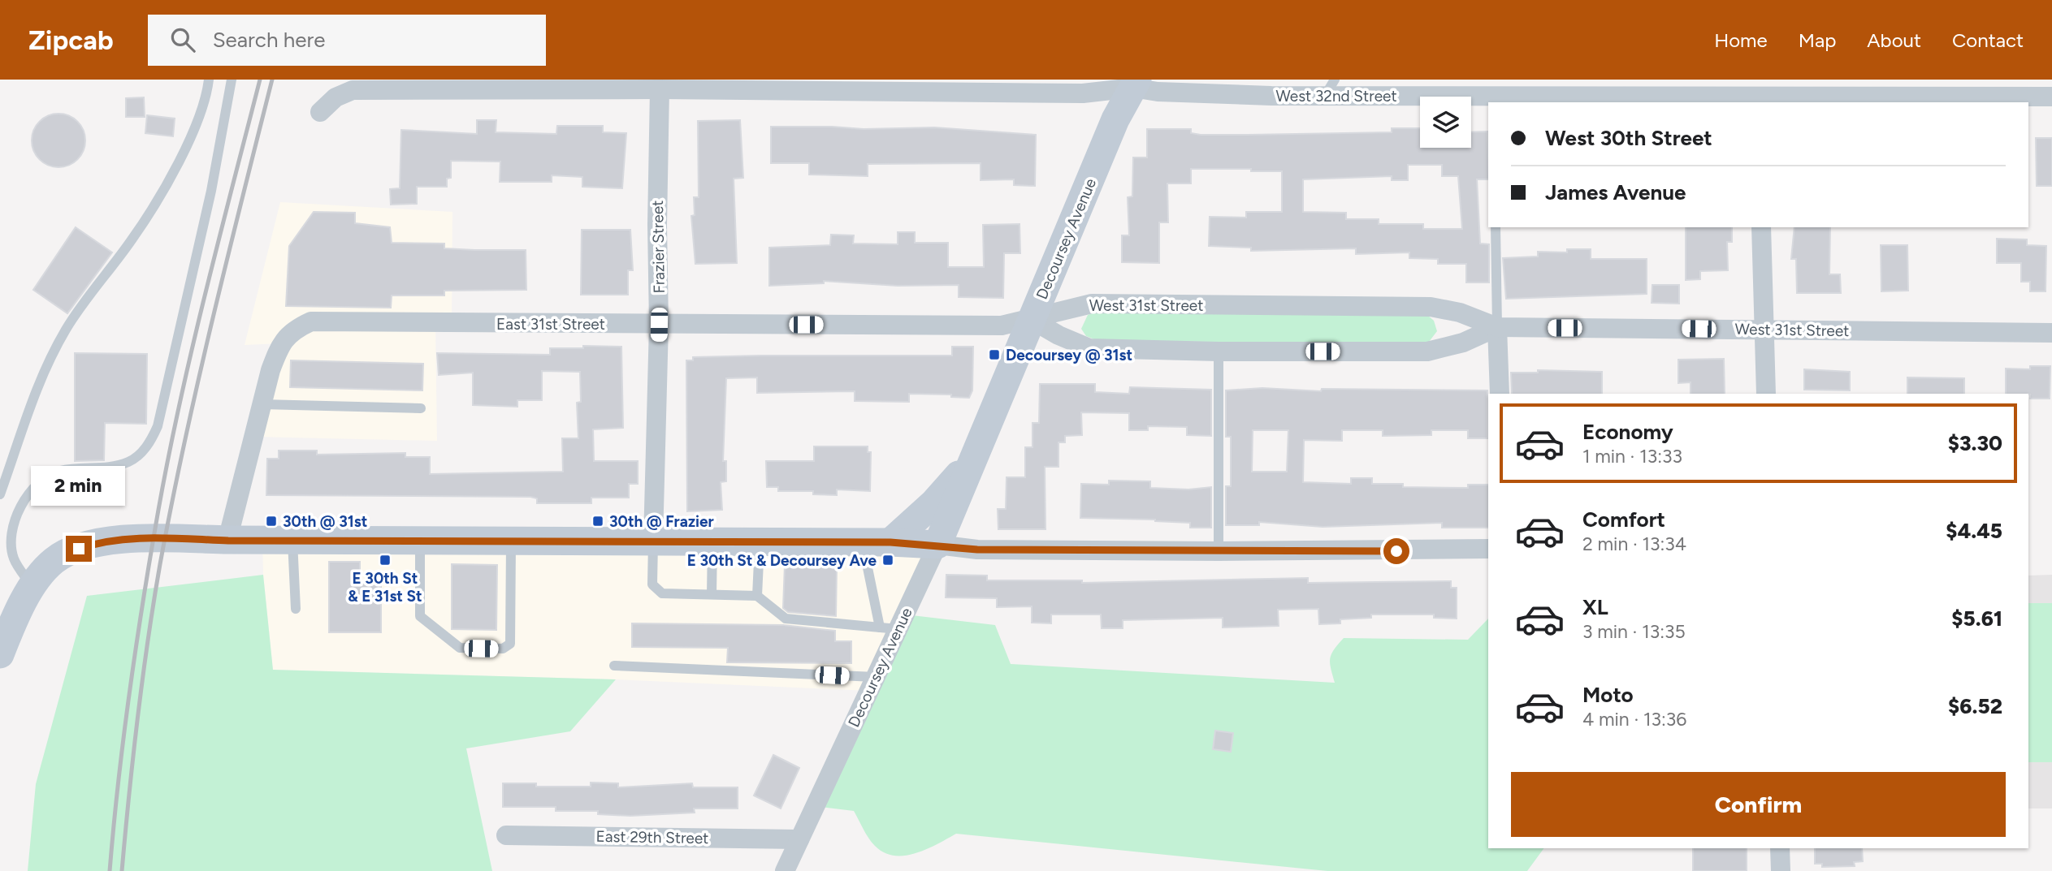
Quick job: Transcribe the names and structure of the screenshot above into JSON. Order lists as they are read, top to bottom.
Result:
{
  "streets": {
    "main road": ["Decoursey Avenue"],
    "street": [
      "West 32nd Street",
      "Frazier Street",
      "West 31st Street",
      "East 31st Street",
      "East 29th Street"
    ]
  },
  "crossings": [
    ["West 32nd Street", "Decoursey Avenue"],
    ["West 32nd Street", "Frazier Street"],
    ["Decoursey Avenue", "West 31st Street"],
    ["Decoursey Avenue", "East 31st Street"],
    ["Decoursey Avenue", "East 29th Street"],
    ["Frazier Street", "East 31st Street"],
    ["West 31st Street", "East 31st Street"]
  ],
  "places": {
    "transit": [
      "Decoursey @ 31st",
      "30th @ 31st",
      "30th @ Frazier",
      "E 30th St & E 31st St",
      "E 30th St & Decoursey Ave"
    ]
  },
  "page": {
    "header": "Zipcab",
    "search": "Search here",
    "nav": [
      "Home",
      "Map",
      "About",
      "Contact"
    ],
    "banner": ["West 30th Street", "James Avenue"],
    "list": [
      {
        "name": "Economy",
        "note": "1 min · 13:33",
        "value": "$3.30"
      },
      {
        "name": "Comfort",
        "note": "2 min · 13:34",
        "value": "$4.45"
      },
      {
        "name": "XL",
        "note": "3 min · 13:35",
        "value": "$5.61"
      },
      {
        "name": "Moto",
        "note": "4 min · 13:36",
        "value": "$6.52"
      }
    ],
    "bubble": "2 min",
    "buttons": "Confirm"
  }
}
